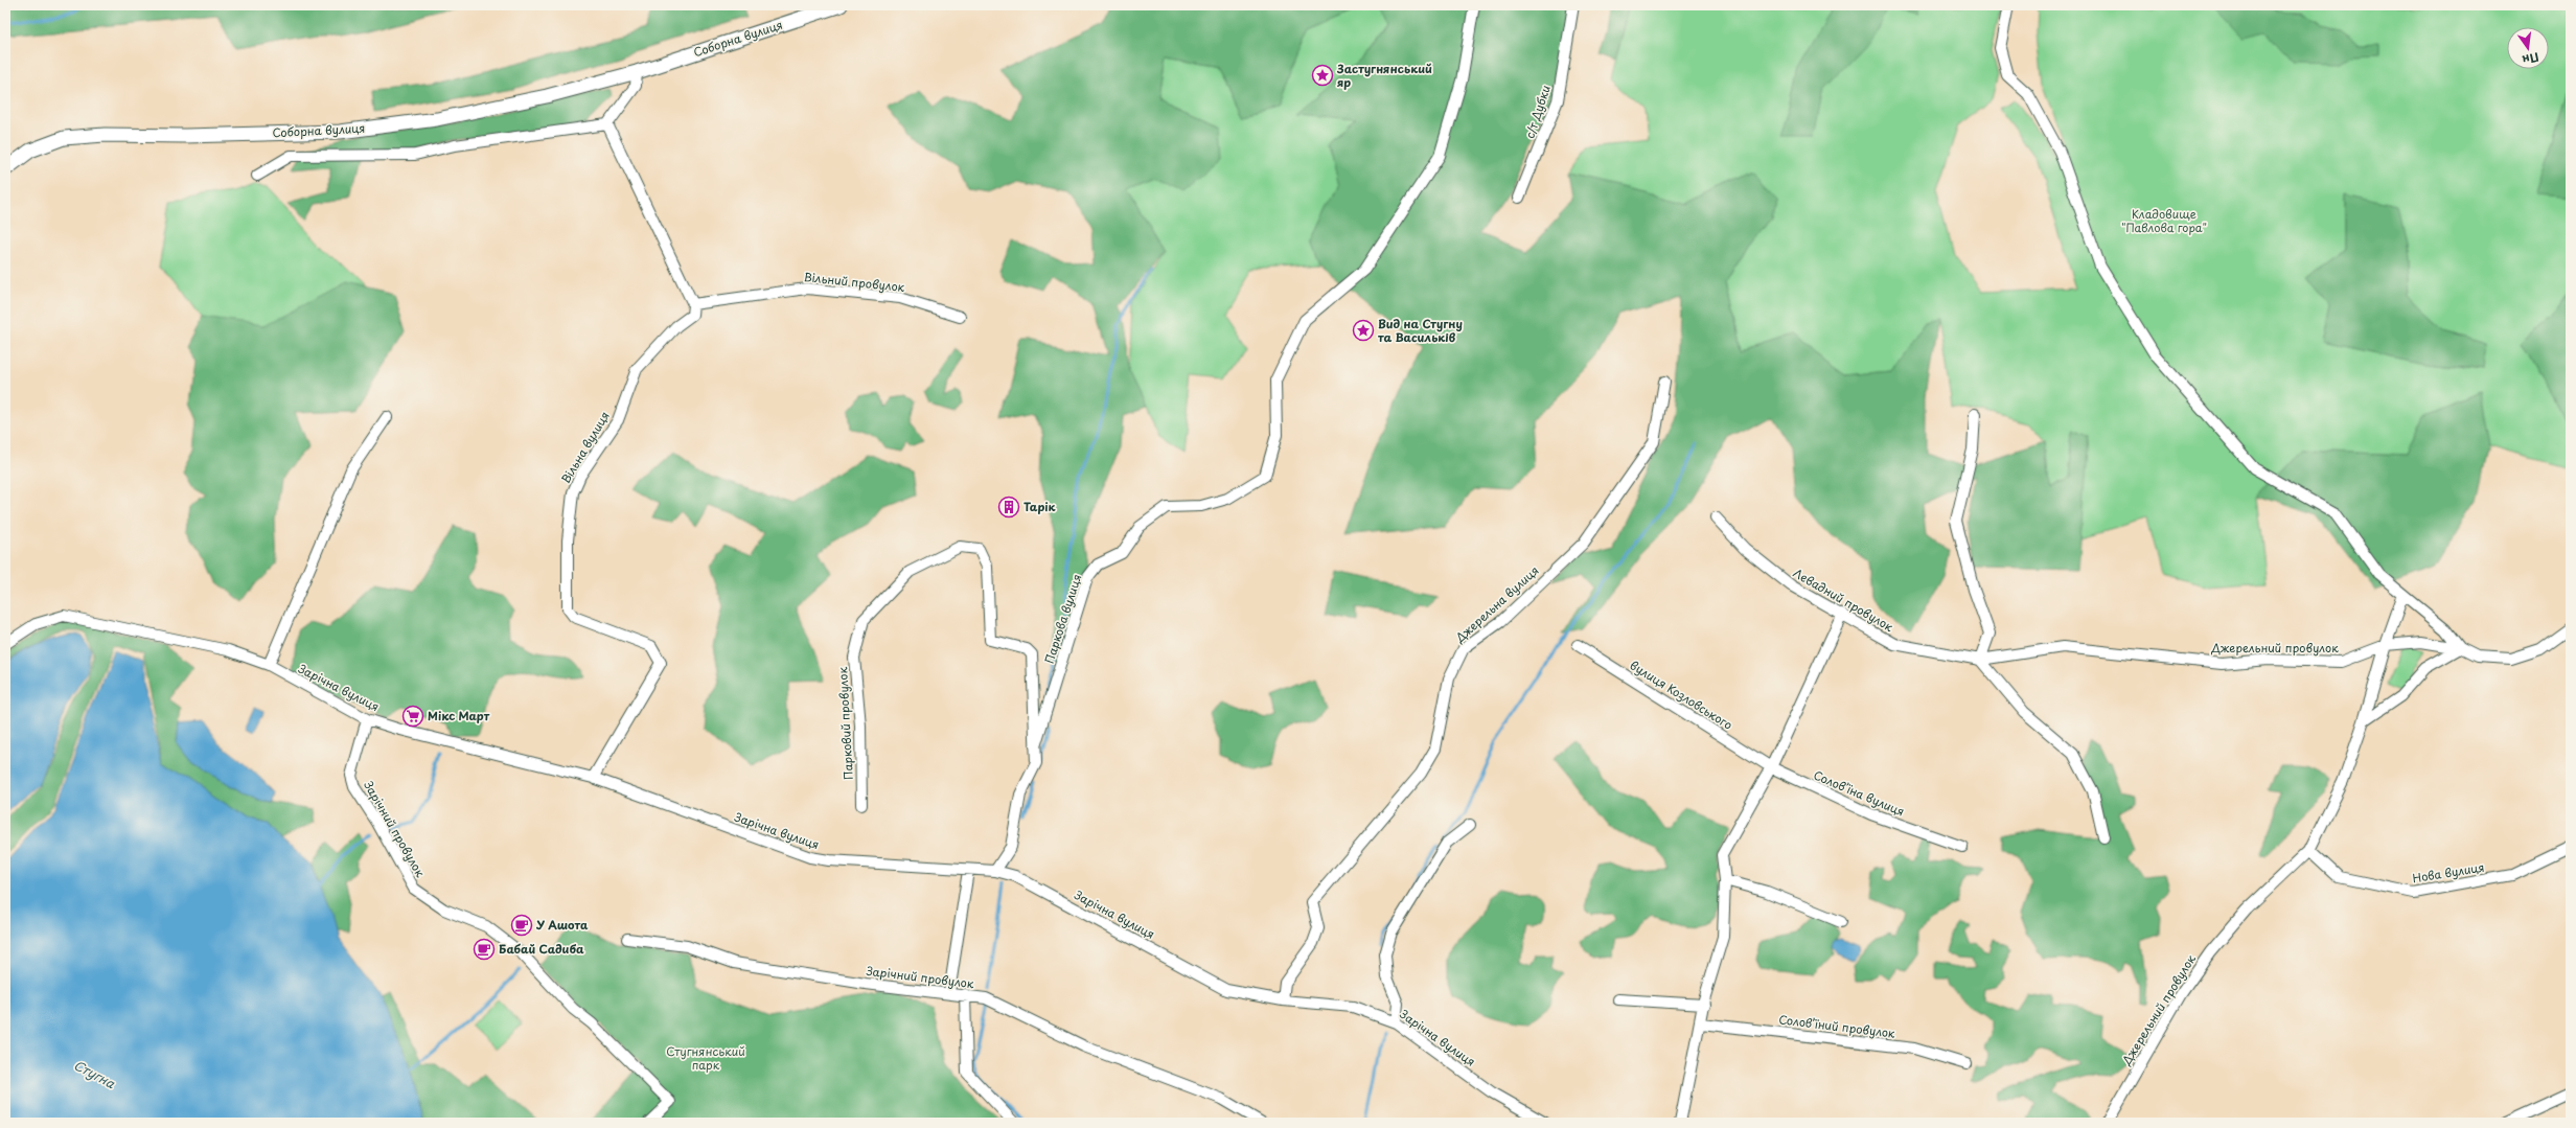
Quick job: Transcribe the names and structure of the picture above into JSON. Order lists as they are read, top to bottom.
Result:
{
  "streets": {
    "main road": ["Соборна вулиця"],
    "street": [
      "с/т Дубки",
      "Вільний провулок",
      "Вільна вулиця",
      "Левадний провулок",
      "Джерельна вулиця",
      "Паркова вулиця",
      "Джерельний провулок",
      "Зарічна вулиця",
      "вулиця Козловського",
      "Парковий провулок",
      "Соловʼїна вулиця",
      "Зарічний провулок",
      "Нова вулиця",
      "Соловʼїний провулок"
    ]
  },
  "crossings": [
    ["Вільний провулок", "Вільна вулиця"],
    ["Вільна вулиця", "Зарічна вулиця"],
    ["Левадний провулок", "Джерельний провулок"],
    ["Джерельна вулиця", "Зарічна вулиця"],
    ["Паркова вулиця", "Парковий провулок"],
    ["Джерельний провулок", "Нова вулиця"],
    ["Зарічна вулиця", "Парковий провулок"],
    ["Зарічна вулиця", "Зарічний провулок"],
    ["вулиця Козловського", "Соловʼїна вулиця"]
  ],
  "water": ["Стугна"],
  "parks": ["Кладовище \"Павлова гора\"", "Стугнянський парк"],
  "places": {
    "place": ["Застугнянський яр", "Вид на Стугну та Васильків"],
    "building": ["Тарік"],
    "supermarket": ["Мікс Март"],
    "cafe": ["У Ашота", "Бабай Садиба"]
  },
  "north": "bottom"
}
